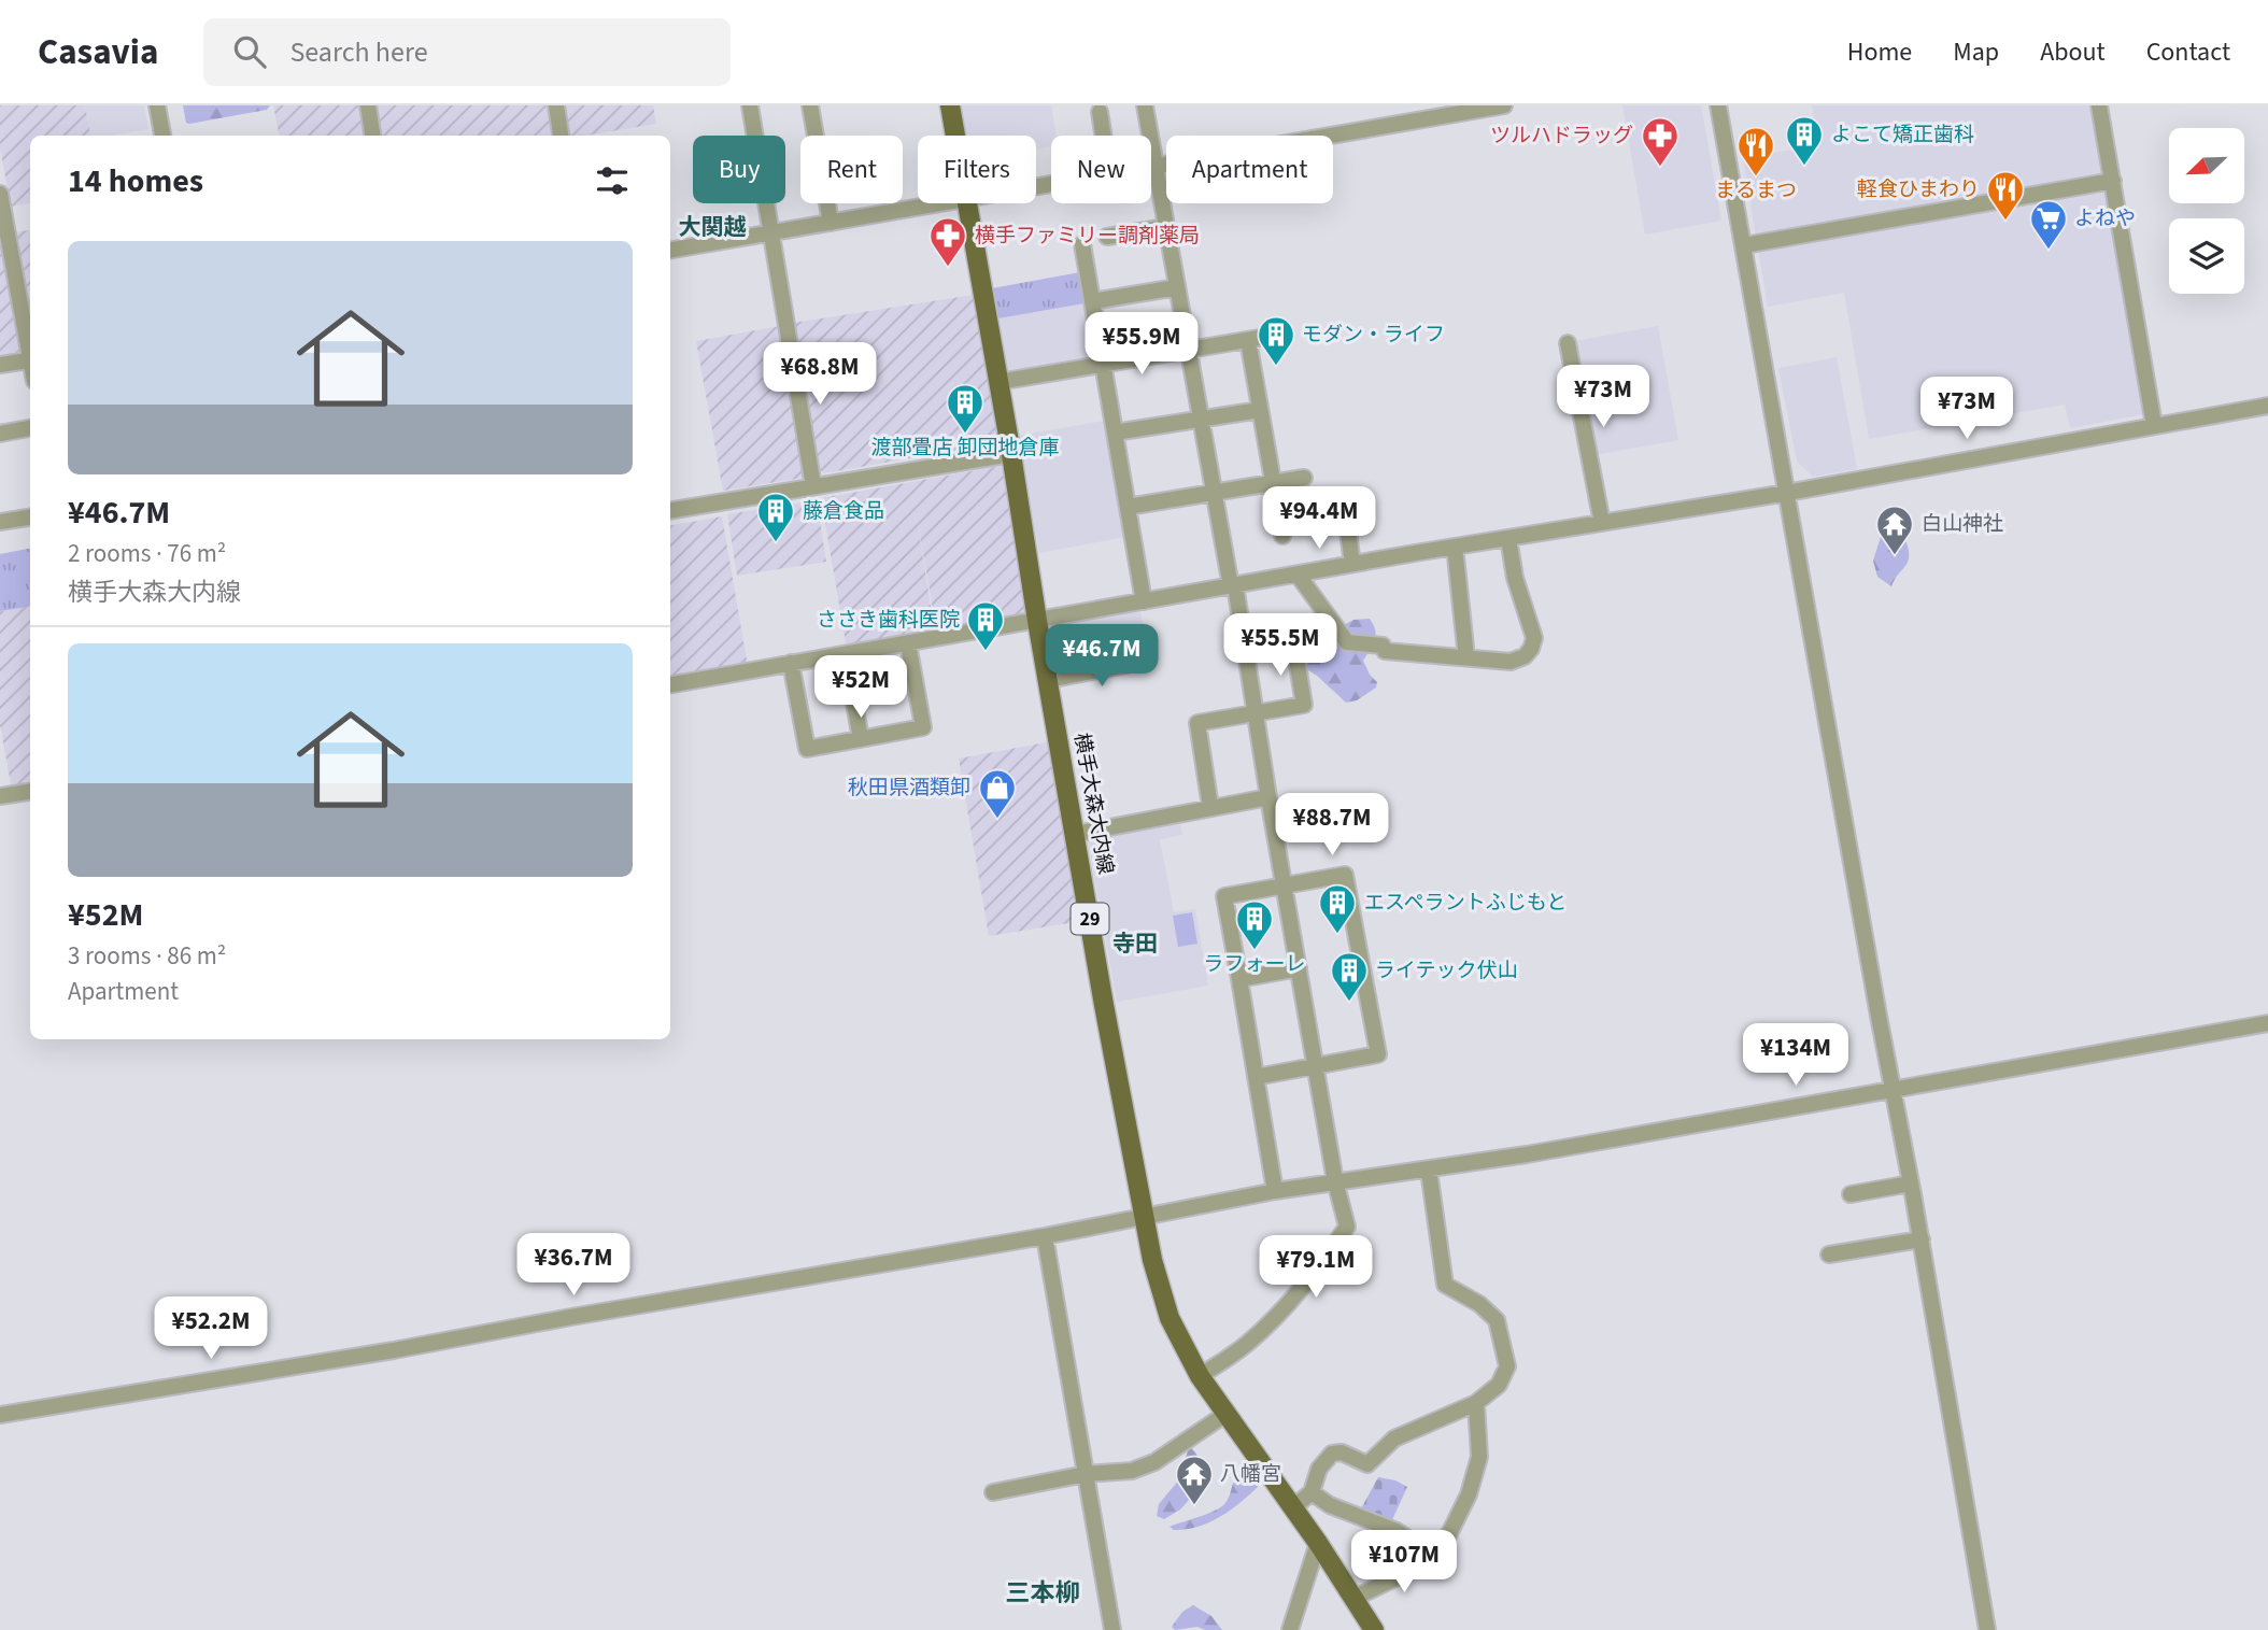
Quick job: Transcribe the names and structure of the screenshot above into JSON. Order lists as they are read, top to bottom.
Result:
{
  "streets": {
    "main road": ["横手大森大内線", "29"]
  },
  "districts": ["大関越", "寺田", "三本柳"],
  "places": {
    "building": [
      "よこて矯正歯科",
      "モダン・ライフ",
      "渡部畳店 卸団地倉庫",
      "藤倉食品",
      "ささき歯科医院",
      "エスペラントふじもと",
      "ラフォーレ",
      "ライテック伏山"
    ],
    "pharmacy": ["ツルハドラッグ", "横手ファミリー調剤薬局"],
    "restaurant": ["まるまつ", "軽食ひまわり"],
    "supermarket": ["よねや"],
    "temple": ["白山神社", "八幡宮"],
    "shop": ["秋田県酒類卸"]
  },
  "north": "bottom left",
  "page": {
    "header": "Casavia",
    "search": "Search here",
    "nav": [
      "Home",
      "Map",
      "About",
      "Contact"
    ],
    "chip": [
      "Buy",
      "Rent",
      "Filters",
      "New",
      "Apartment"
    ],
    "heading": "14 homes",
    "list": [
      {
        "name": "¥46.7M",
        "note": "2 rooms · 76 m² · 横手大森大内線"
      },
      {
        "name": "¥52M",
        "note": "3 rooms · 86 m² · Apartment"
      }
    ],
    "price": [
      "¥55.9M",
      "¥68.8M",
      "¥73M",
      "¥73M",
      "¥94.4M",
      "¥55.5M",
      "¥46.7M",
      "¥52M",
      "¥88.7M",
      "¥134M",
      "¥36.7M",
      "¥79.1M",
      "¥52.2M",
      "¥107M"
    ]
  }
}
